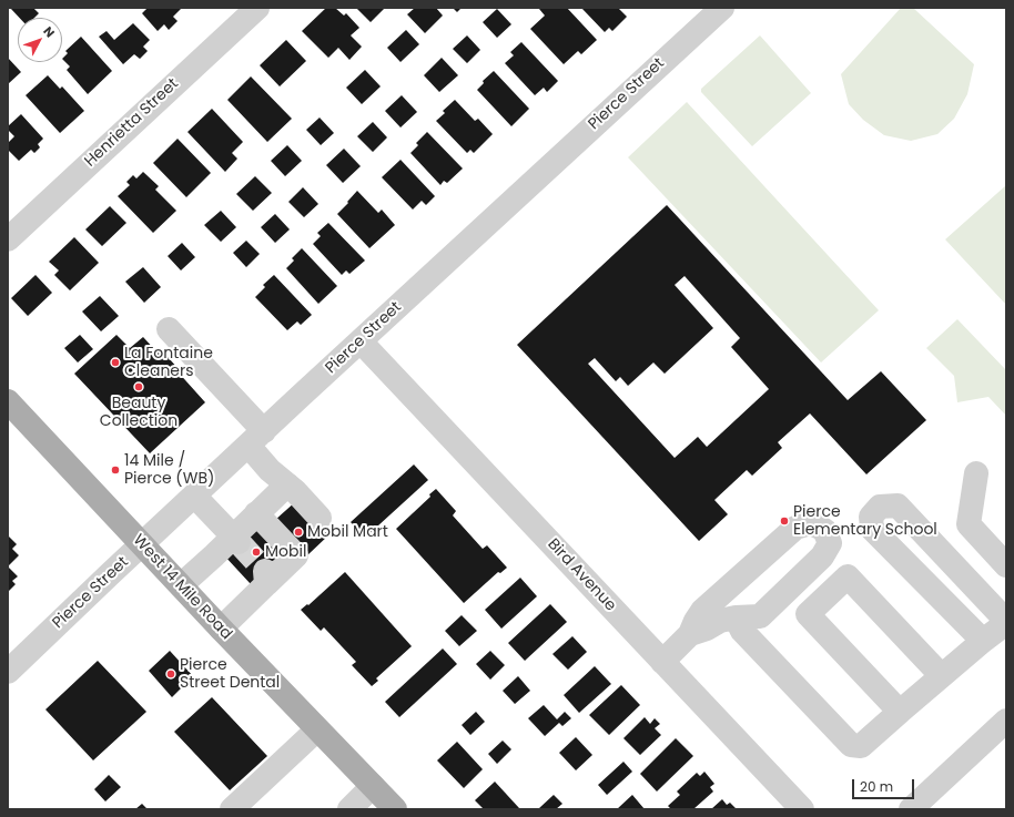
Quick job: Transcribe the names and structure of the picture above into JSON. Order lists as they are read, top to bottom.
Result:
{
  "streets": {
    "main road": ["West 14 Mile Road"],
    "street": ["Pierce Street", "Henrietta Street", "Bird Avenue"]
  },
  "crossings": [
    ["Pierce Street", "Bird Avenue"],
    ["Pierce Street", "West 14 Mile Road"]
  ],
  "places": [
    "La Fontaine Cleaners",
    "Beauty Collection",
    "14 Mile / Pierce (WB)",
    "Pierce Elementary School",
    "Mobil Mart",
    "Mobil",
    "Pierce Street Dental"
  ],
  "scale_bar": "20 m",
  "north": "top right"
}
